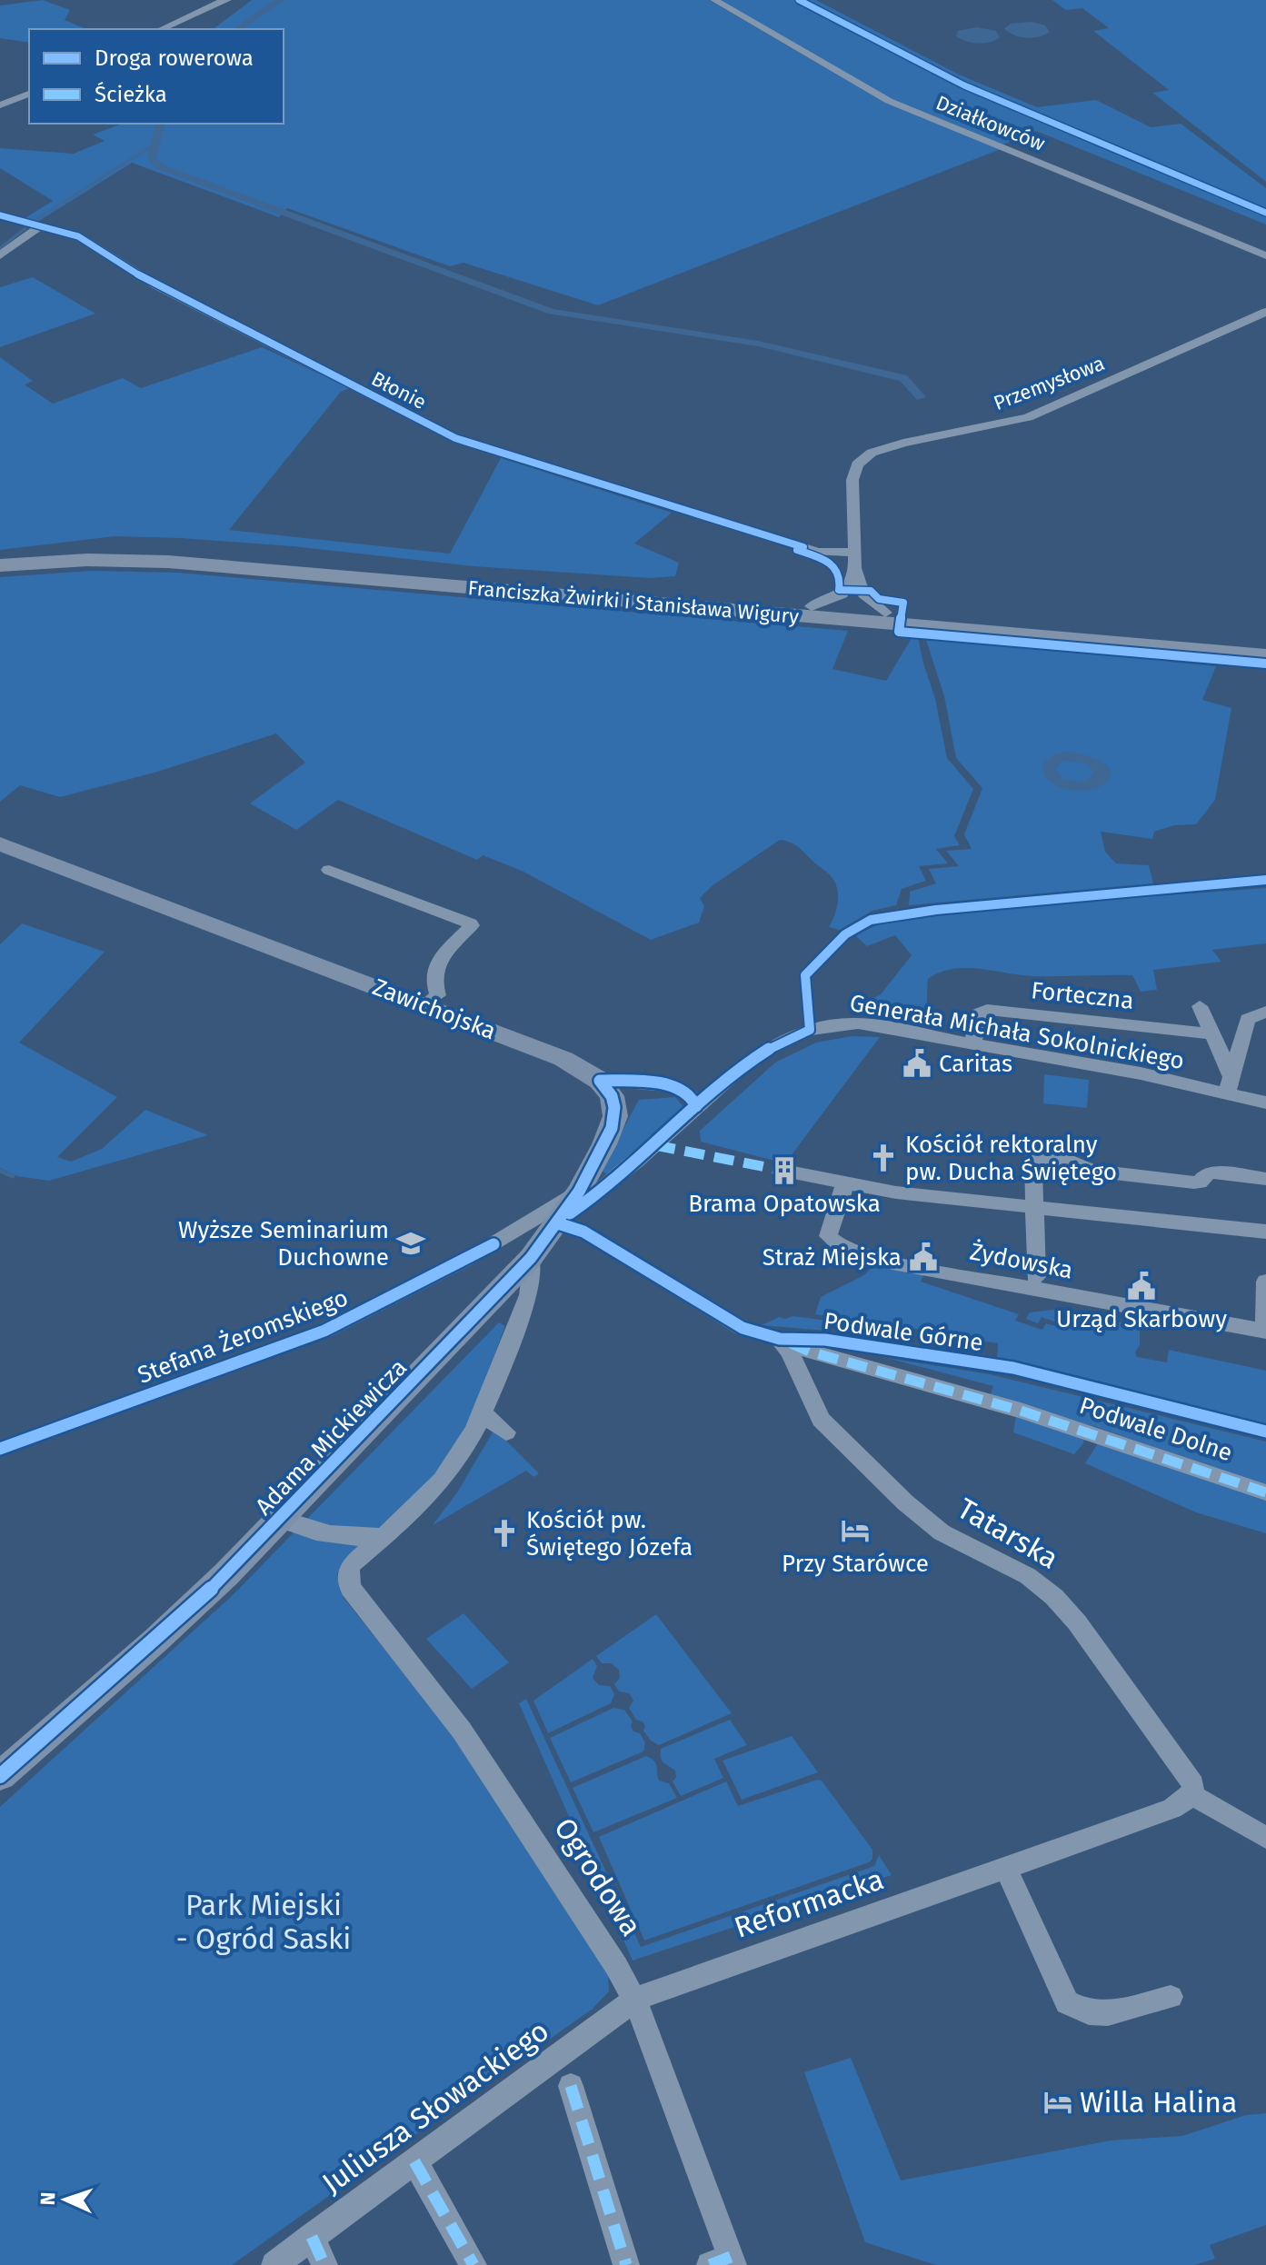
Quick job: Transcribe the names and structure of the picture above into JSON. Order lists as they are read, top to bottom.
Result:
{
  "streets": {
    "main road": ["Franciszka Żwirki i Stanisława Wigury"],
    "street": [
      "Działkowców",
      "Przemysłowa",
      "Błonie",
      "Forteczna",
      "Zawichojska",
      "Generała Michała Sokolnickiego",
      "Żydowska",
      "Podwale Górne",
      "Stefana Żeromskiego",
      "Podwale Dolne",
      "Adama Mickiewicza",
      "Tatarska",
      "Ogrodowa",
      "Reformacka",
      "Juliusza Słowackiego"
    ]
  },
  "crossings": [
    ["Przemysłowa", "Błonie"],
    ["Forteczna", "Generała Michała Sokolnickiego"],
    ["Zawichojska", "Generała Michała Sokolnickiego"],
    ["Zawichojska", "Adama Mickiewicza"],
    ["Podwale Górne", "Stefana Żeromskiego"],
    ["Podwale Górne", "Podwale Dolne"],
    ["Podwale Górne", "Adama Mickiewicza"],
    ["Podwale Górne", "Tatarska"],
    ["Stefana Żeromskiego", "Adama Mickiewicza"],
    ["Podwale Dolne", "Tatarska"],
    ["Tatarska", "Reformacka"],
    ["Ogrodowa", "Reformacka"],
    ["Ogrodowa", "Juliusza Słowackiego"],
    ["Reformacka", "Juliusza Słowackiego"]
  ],
  "parks": ["Park Miejski - Ogród Saski"],
  "places": {
    "public building": ["Caritas", "Straż Miejska", "Urząd Skarbowy"],
    "church": ["Kościół rektoralny pw. Ducha Świętego", "Kościół pw. Świętego Józefa"],
    "building": ["Brama Opatowska"],
    "school or university": ["Wyższe Seminarium Duchowne"],
    "hotel": ["Przy Starówce", "Willa Halina"]
  },
  "legend": ["Droga rowerowa", "Ścieżka"],
  "north": "left"
}
